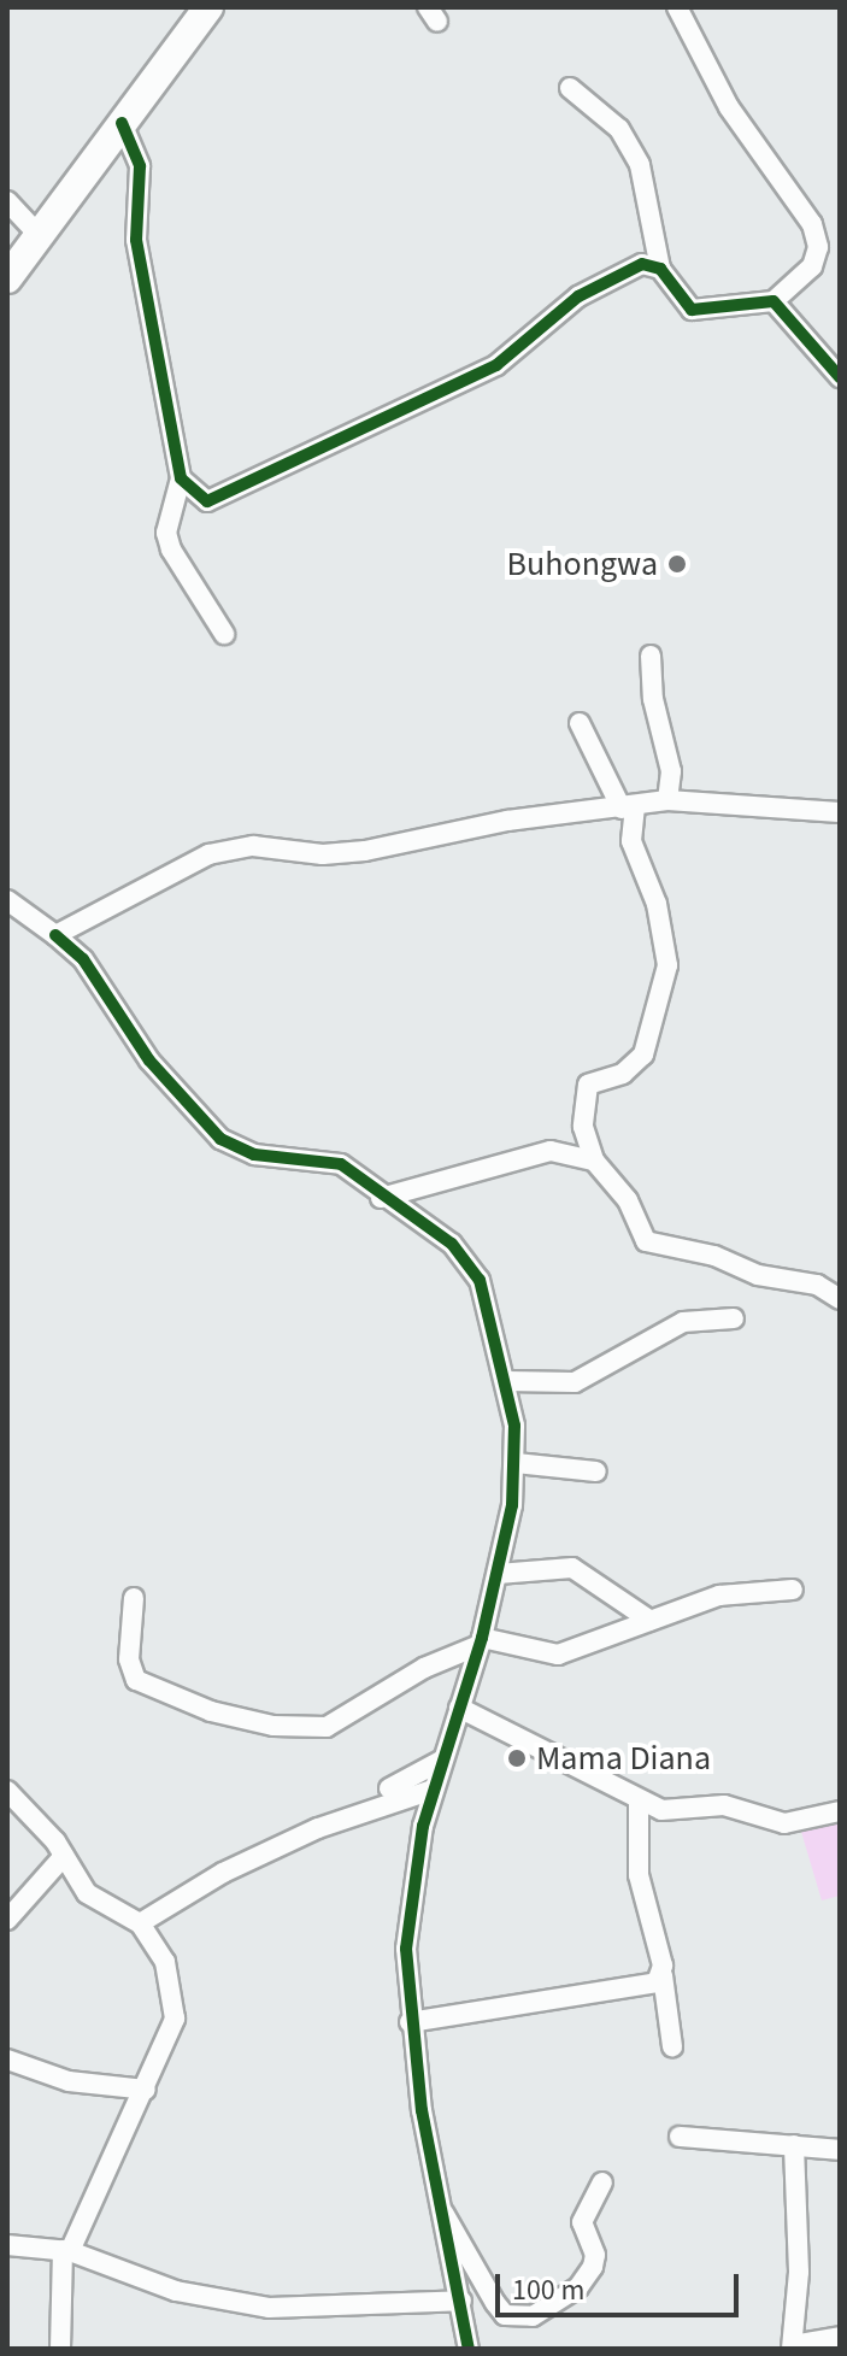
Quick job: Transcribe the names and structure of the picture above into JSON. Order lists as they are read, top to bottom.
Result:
{
  "places": ["Buhongwa", "Mama Diana"],
  "scale_bar": "100 m"
}
